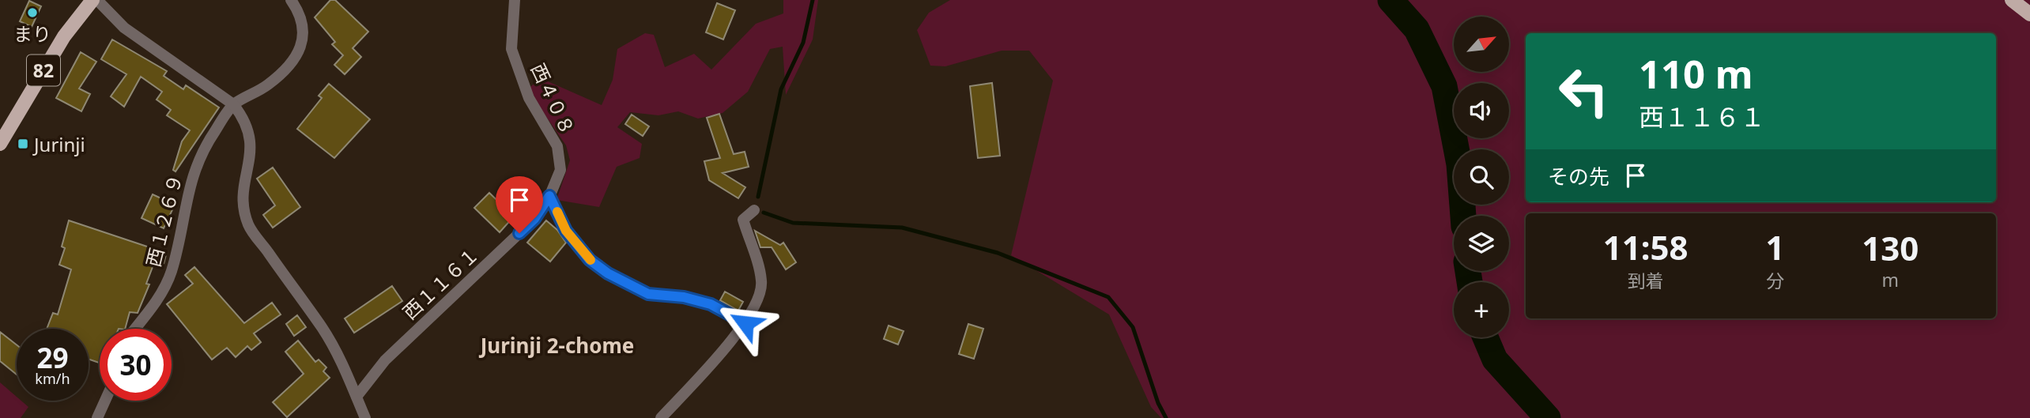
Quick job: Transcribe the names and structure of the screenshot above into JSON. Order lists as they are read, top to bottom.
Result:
{
  "streets": {
    "main road": ["82"],
    "street": ["西４０８", "西１２６９", "西１１６１"]
  },
  "crossings": [
    ["西４０８", "西１１６１"]
  ],
  "districts": ["Jurinji 2-chome"],
  "places": {
    "other": ["まり"],
    "transit": ["Jurinji"]
  },
  "north": "top right",
  "page": {
    "map_buttons": "+",
    "turn": ["110 m", "西１１６１"],
    "then": "その先",
    "eta": [
      "11:58",
      "到着",
      "1",
      "分",
      "130",
      "m"
    ],
    "speed": "29 km/h",
    "limit": "30"
  }
}
